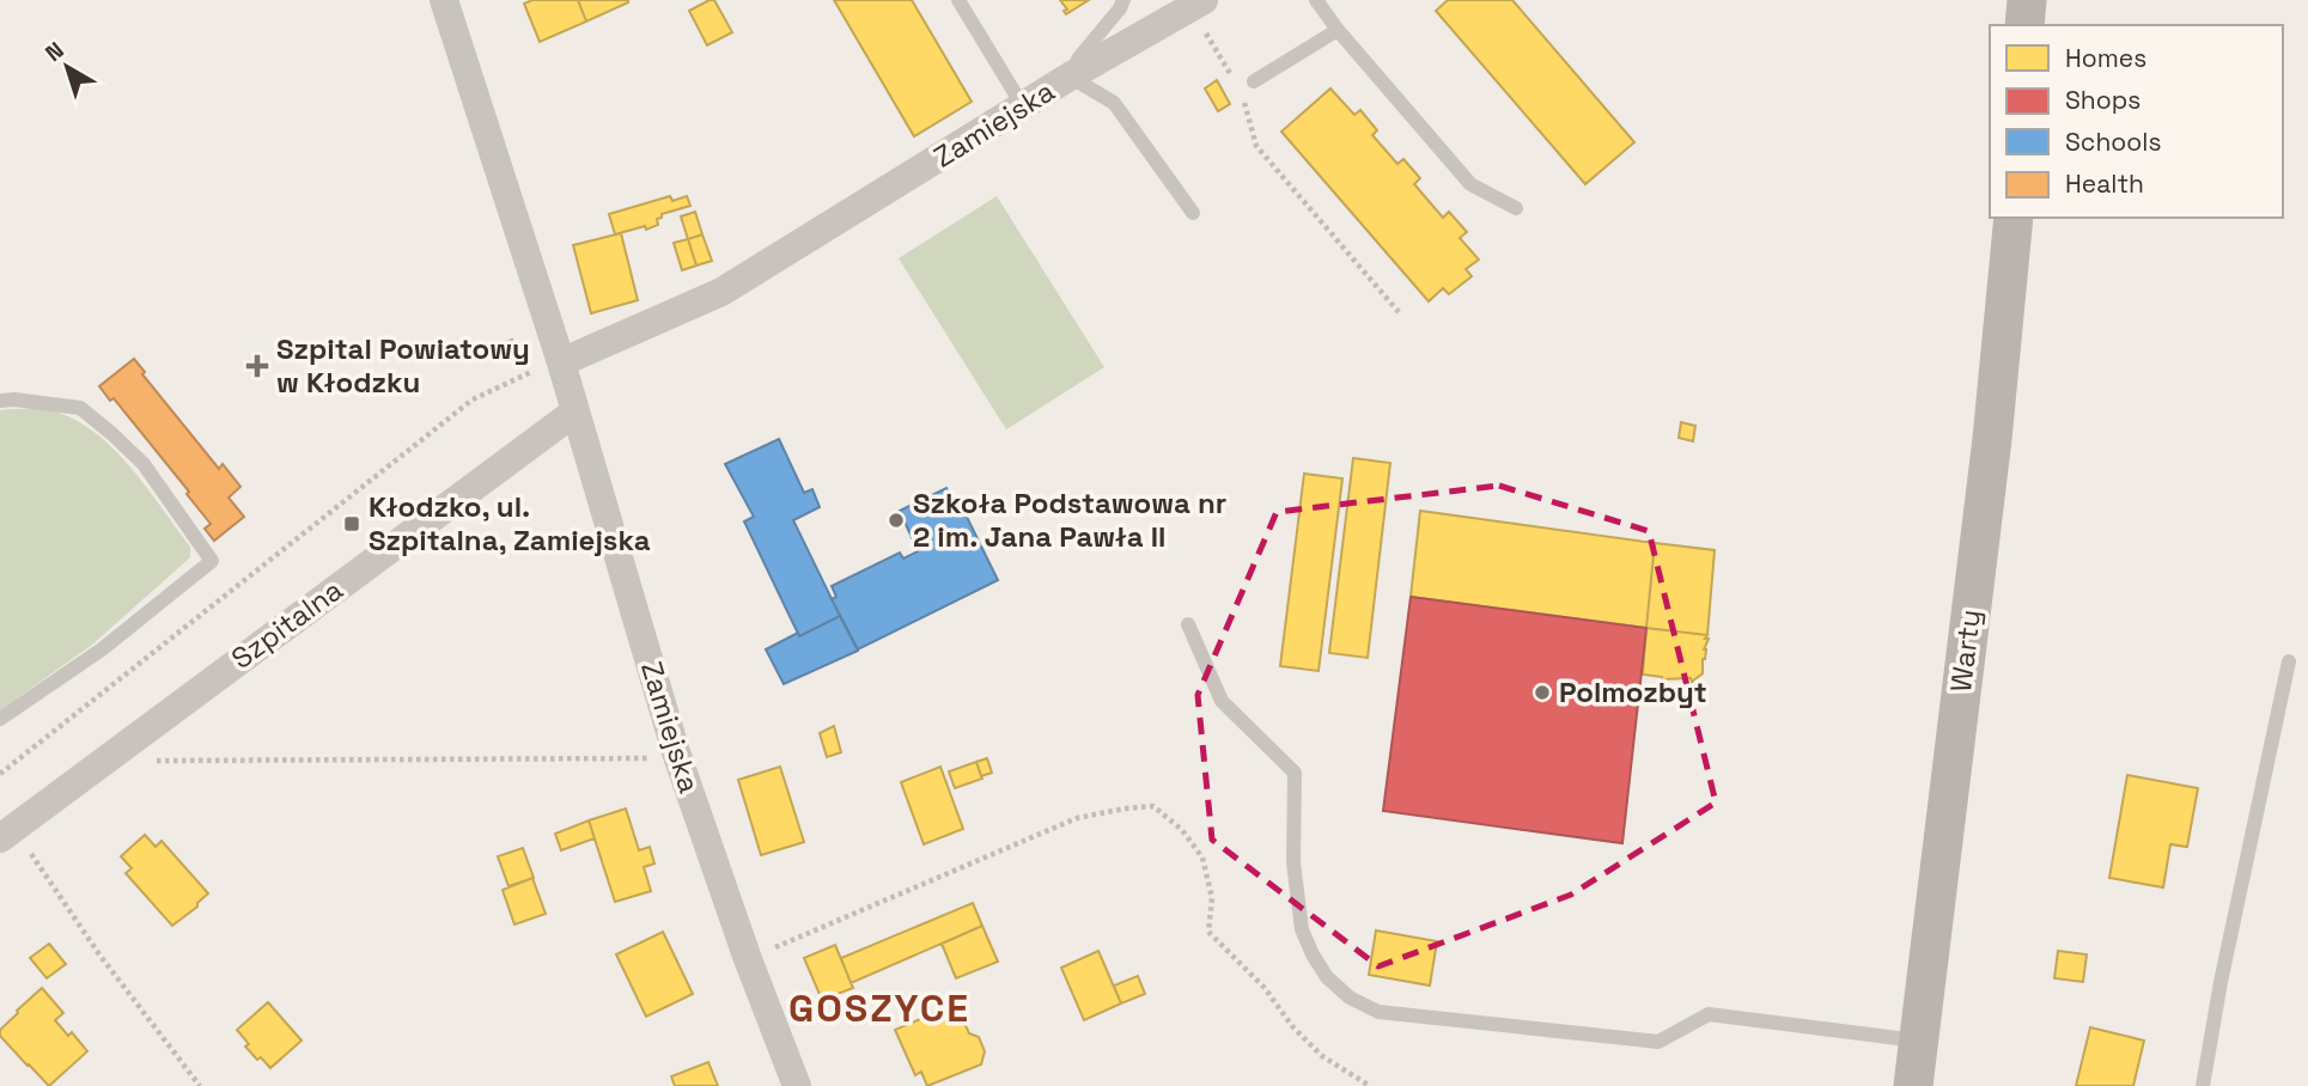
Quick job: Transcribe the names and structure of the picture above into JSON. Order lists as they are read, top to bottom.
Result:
{
  "streets": {
    "main road": ["Warty"],
    "street": ["Zamiejska", "Szpitalna"]
  },
  "crossings": [
    ["Zamiejska", "Szpitalna"]
  ],
  "districts": ["GOSZYCE"],
  "places": {
    "health": ["Szpital Powiatowy w Kłodzku"],
    "other": ["Szkoła Podstawowa nr 2 im. Jana Pawła II", "Polmozbyt"],
    "transit": ["Kłodzko, ul. Szpitalna, Zamiejska"]
  },
  "legend": [
    "Homes",
    "Shops",
    "Schools",
    "Health"
  ],
  "north": "top left"
}
